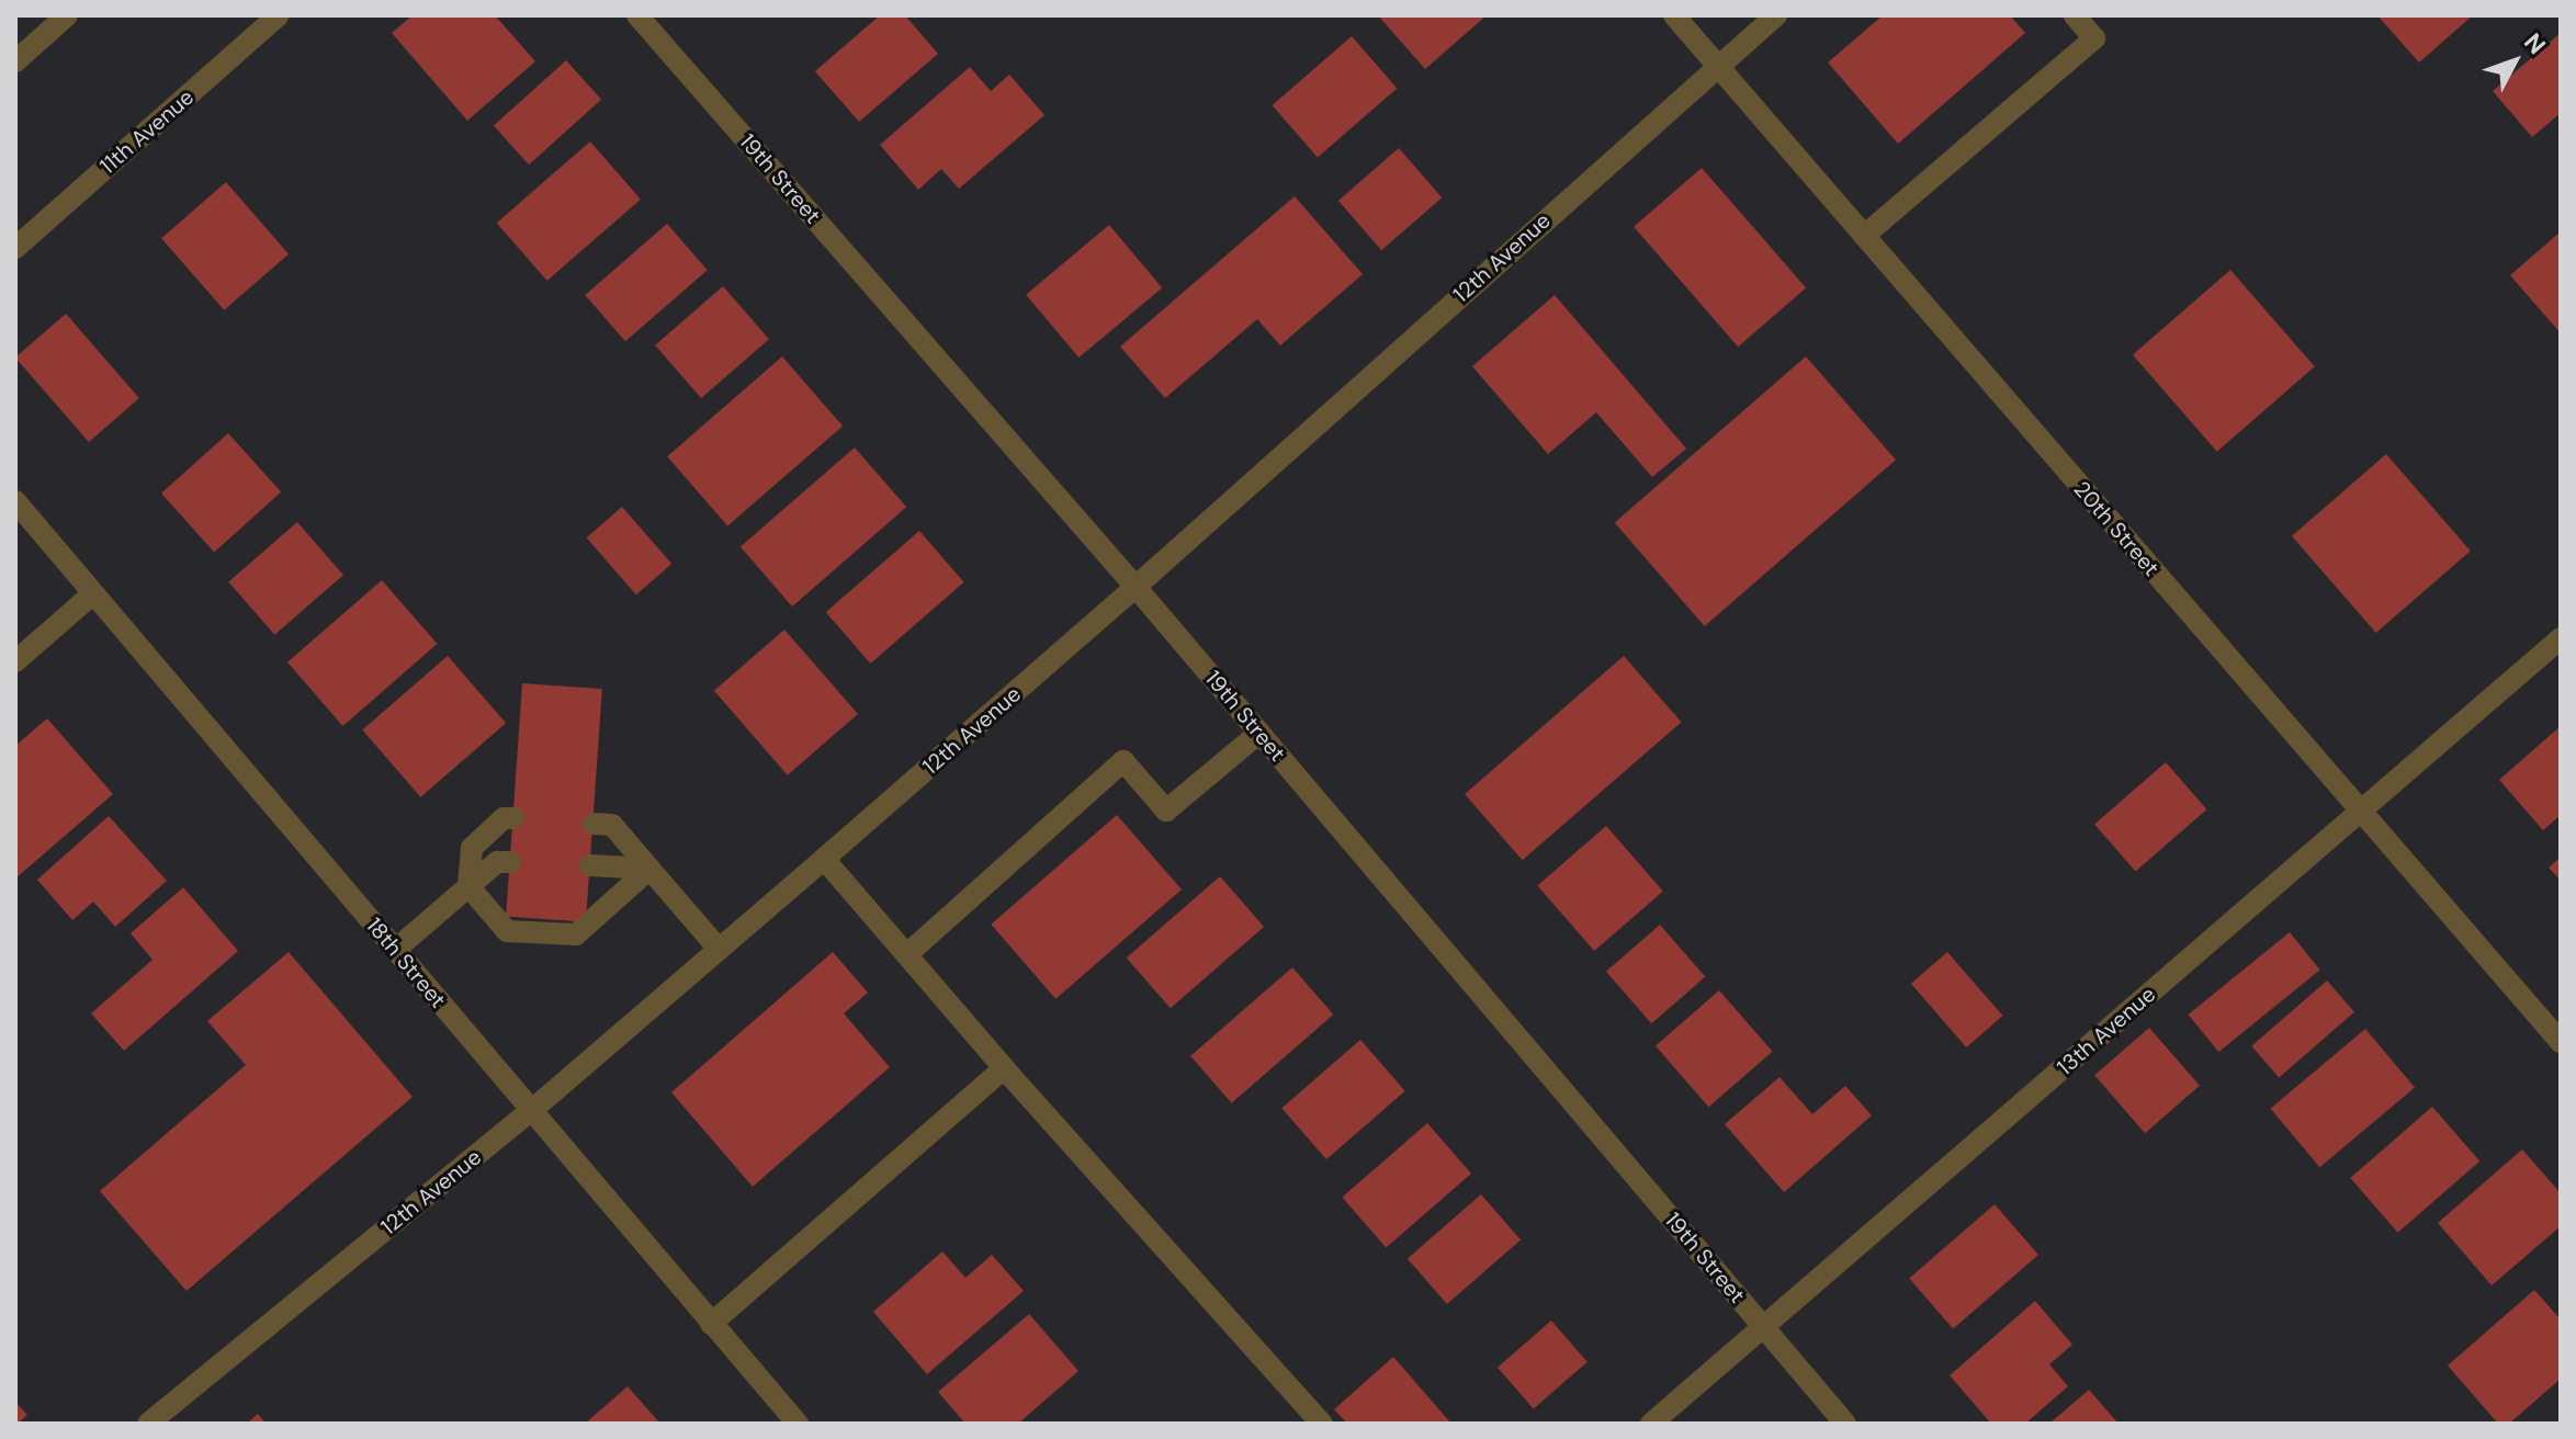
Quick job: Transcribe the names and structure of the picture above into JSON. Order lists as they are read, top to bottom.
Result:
{
  "streets": {
    "street": [
      "11th Avenue",
      "19th Street",
      "12th Avenue",
      "20th Street",
      "18th Street",
      "13th Avenue"
    ]
  },
  "crossings": [
    ["19th Street", "12th Avenue"],
    ["19th Street", "13th Avenue"],
    ["12th Avenue", "20th Street"],
    ["12th Avenue", "18th Street"],
    ["20th Street", "13th Avenue"]
  ],
  "north": "top right"
}
